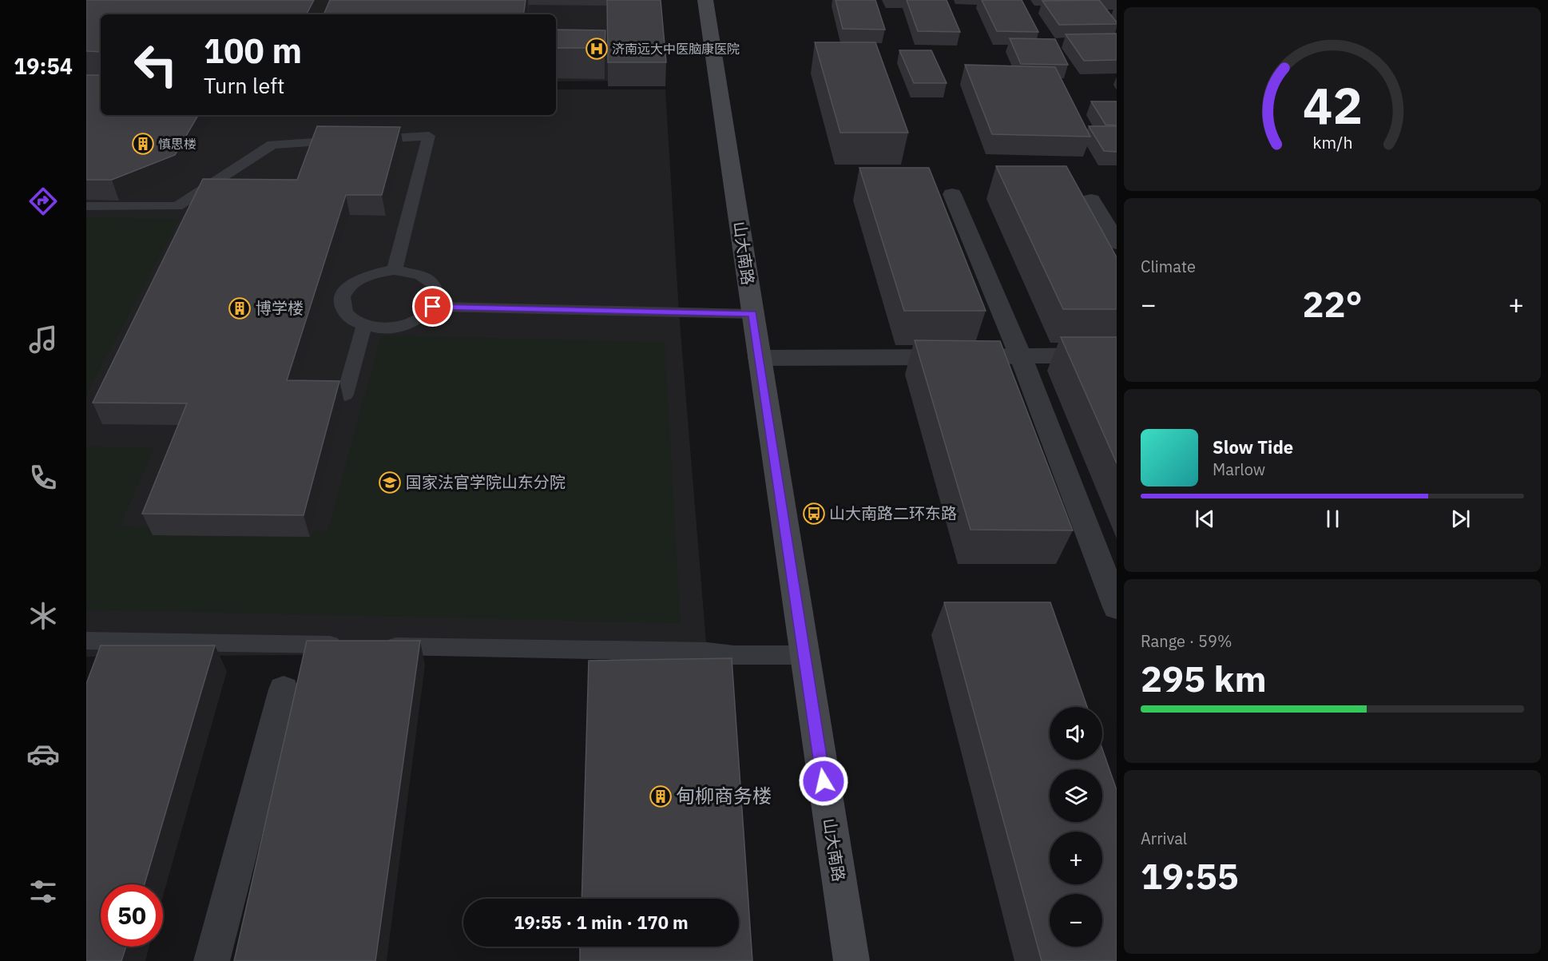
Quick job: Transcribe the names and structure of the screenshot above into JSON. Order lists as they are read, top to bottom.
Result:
{
  "streets": {
    "main road": ["山大南路"]
  },
  "places": {
    "hospital": ["济南远大中医脑康医院"],
    "building": ["慎思楼", "博学楼", "甸柳商务楼"],
    "school or university": ["国家法官学院山东分院"],
    "bus stop": ["山大南路二环东路"]
  },
  "page": {
    "tabs": "19:54",
    "turn": ["100 m", "Turn left"],
    "tile": [
      "Climate",
      ["Range · 59%", "295 km"],
      ["Arrival", "19:55"]
    ],
    "heat": ["−", "22°", "+"],
    "song": ["Slow Tide", "Marlow"],
    "map_buttons": ["+", "−"],
    "limit": "50",
    "trip": "19:55 · 1 min · 170 m",
    "gauge": ["42", "km/h"]
  }
}
